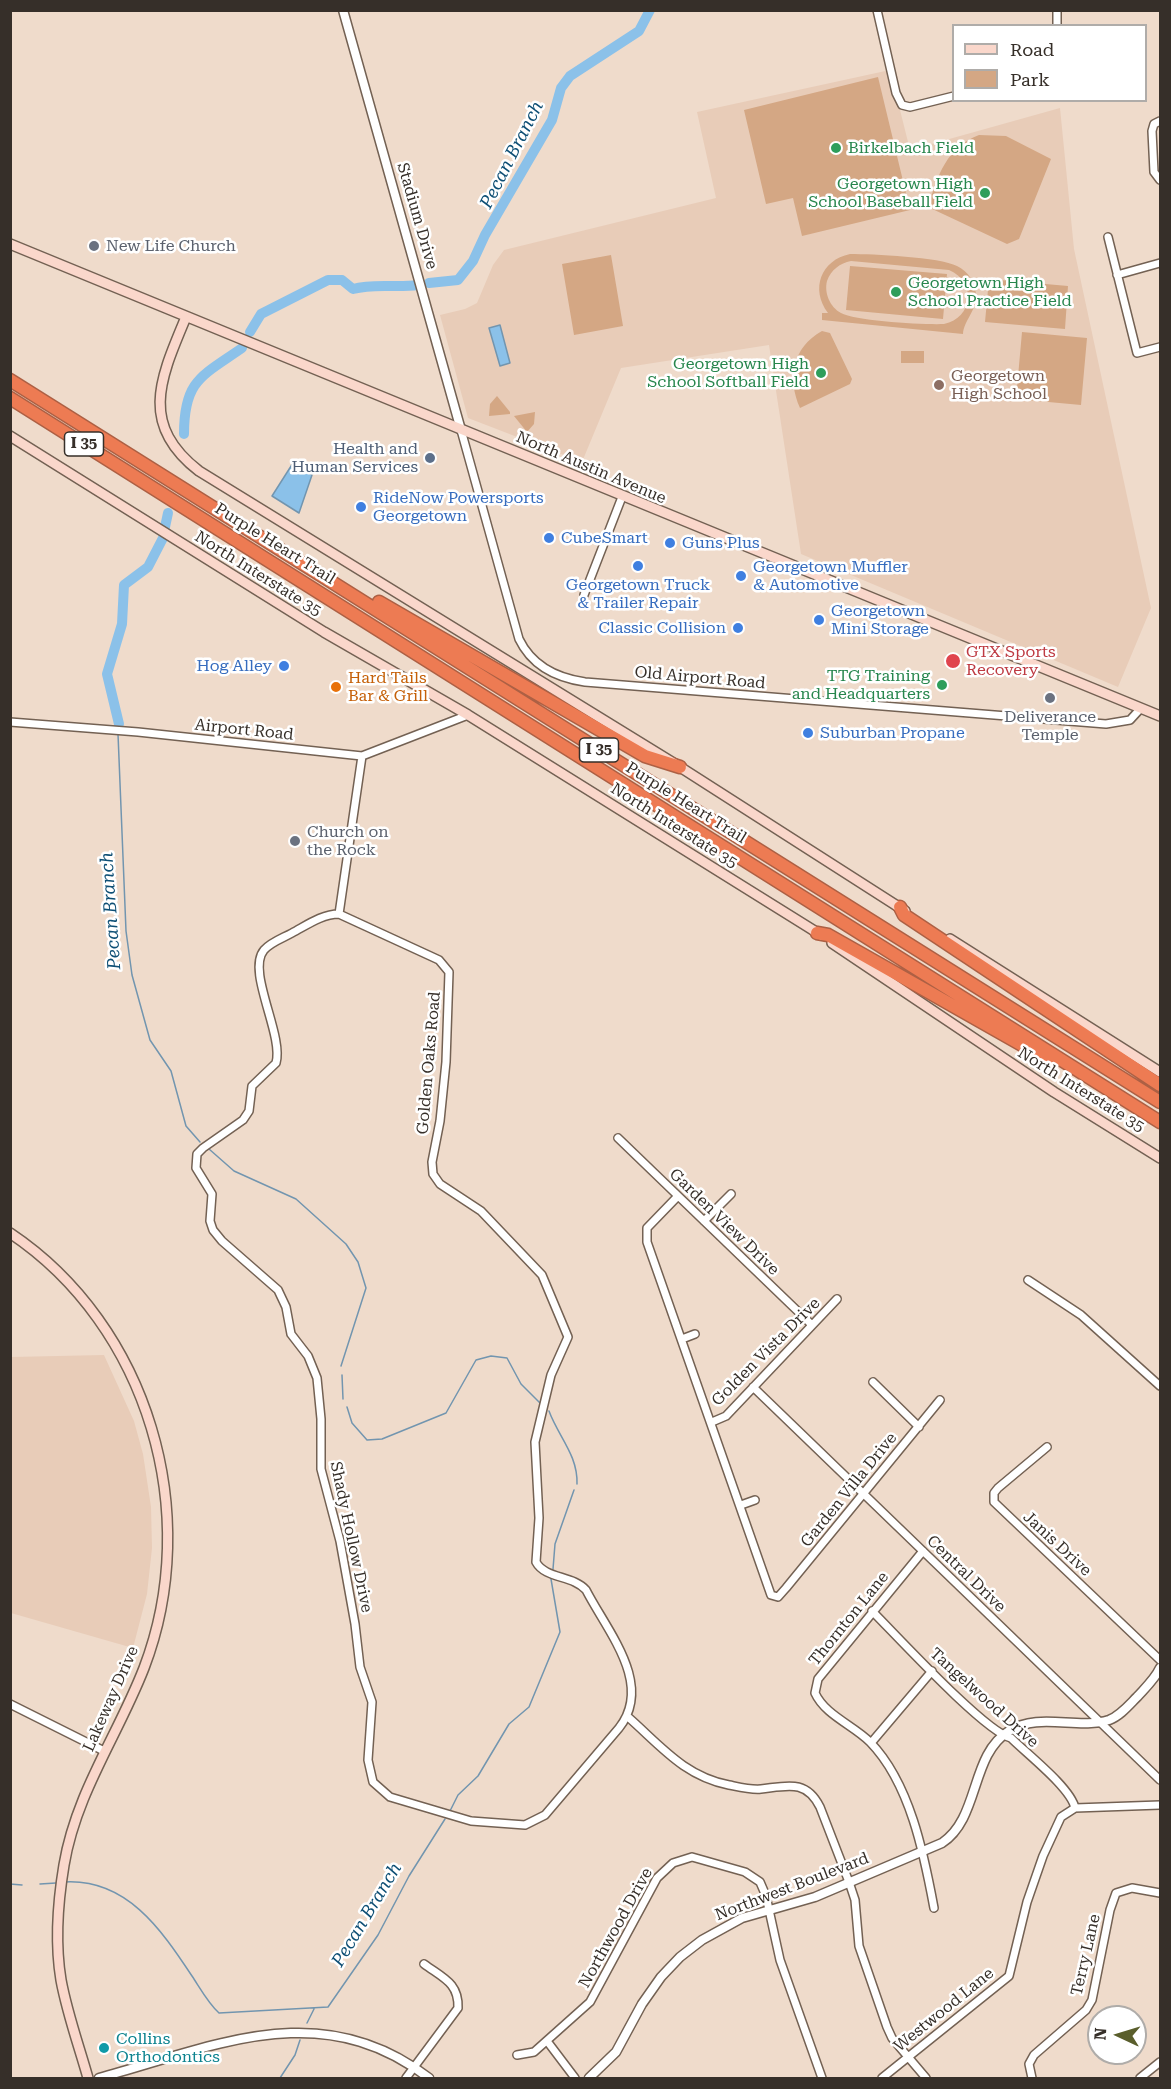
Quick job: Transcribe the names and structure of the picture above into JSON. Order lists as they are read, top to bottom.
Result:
{
  "streets": {
    "highway": ["I 35", "Purple Heart Trail"],
    "main road": ["North Austin Avenue", "North Interstate 35", "Lakeway Drive"],
    "street": [
      "Stadium Drive",
      "Old Airport Road",
      "Airport Road",
      "Golden Oaks Road",
      "Garden View Drive",
      "Golden Vista Drive",
      "Garden Villa Drive",
      "Shady Hollow Drive",
      "Janis Drive",
      "Central Drive",
      "Thornton Lane",
      "Tangelwood Drive",
      "Northwest Boulevard",
      "Northwood Drive",
      "Terry Lane",
      "Westwood Lane"
    ]
  },
  "crossings": [
    ["Stadium Drive", "North Austin Avenue"],
    ["Stadium Drive", "Old Airport Road"],
    ["North Austin Avenue", "Old Airport Road"],
    ["North Interstate 35", "Airport Road"],
    ["Golden Oaks Road", "Shady Hollow Drive"],
    ["Garden View Drive", "Golden Vista Drive"],
    ["Golden Vista Drive", "Central Drive"],
    ["Garden Villa Drive", "Central Drive"],
    ["Central Drive", "Thornton Lane"],
    ["Thornton Lane", "Tangelwood Drive"],
    ["Thornton Lane", "Northwest Boulevard"],
    ["Tangelwood Drive", "Northwest Boulevard"],
    ["Tangelwood Drive", "Westwood Lane"],
    ["Northwest Boulevard", "Northwood Drive"]
  ],
  "water": ["Pecan Branch"],
  "places": [
    "Birkelbach Field",
    "Georgetown High School Baseball Field",
    "New Life Church",
    "Georgetown High School Practice Field",
    "Georgetown High School Softball Field",
    "Georgetown High School",
    "Health and Human Services",
    "RideNow Powersports Georgetown",
    "CubeSmart",
    "Guns Plus",
    "Georgetown Truck & Trailer Repair",
    "Georgetown Muffler & Automotive",
    "Georgetown Mini Storage",
    "Classic Collision",
    "GTX Sports Recovery",
    "Hog Alley",
    "TTG Training and Headquarters",
    "Hard Tails Bar & Grill",
    "Deliverance Temple",
    "Suburban Propane",
    "Church on the Rock",
    "Collins Orthodontics"
  ],
  "legend": ["Road", "Park"],
  "north": "left"
}
